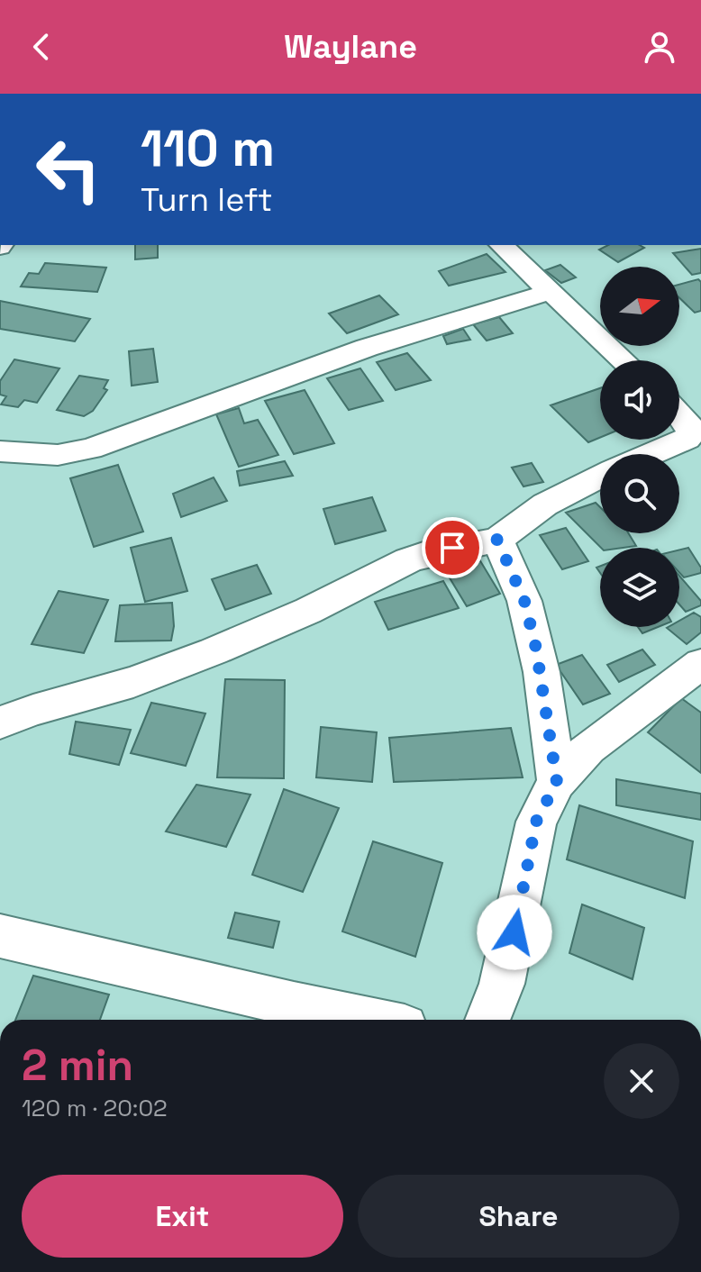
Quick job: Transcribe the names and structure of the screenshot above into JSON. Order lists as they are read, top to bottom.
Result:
{
  "north": "right",
  "page": {
    "header": "Waylane",
    "turn": ["110 m", "Turn left"],
    "heading": ["2 min", "120 m · 20:02"],
    "buttons": ["Exit", "Share"]
  }
}
